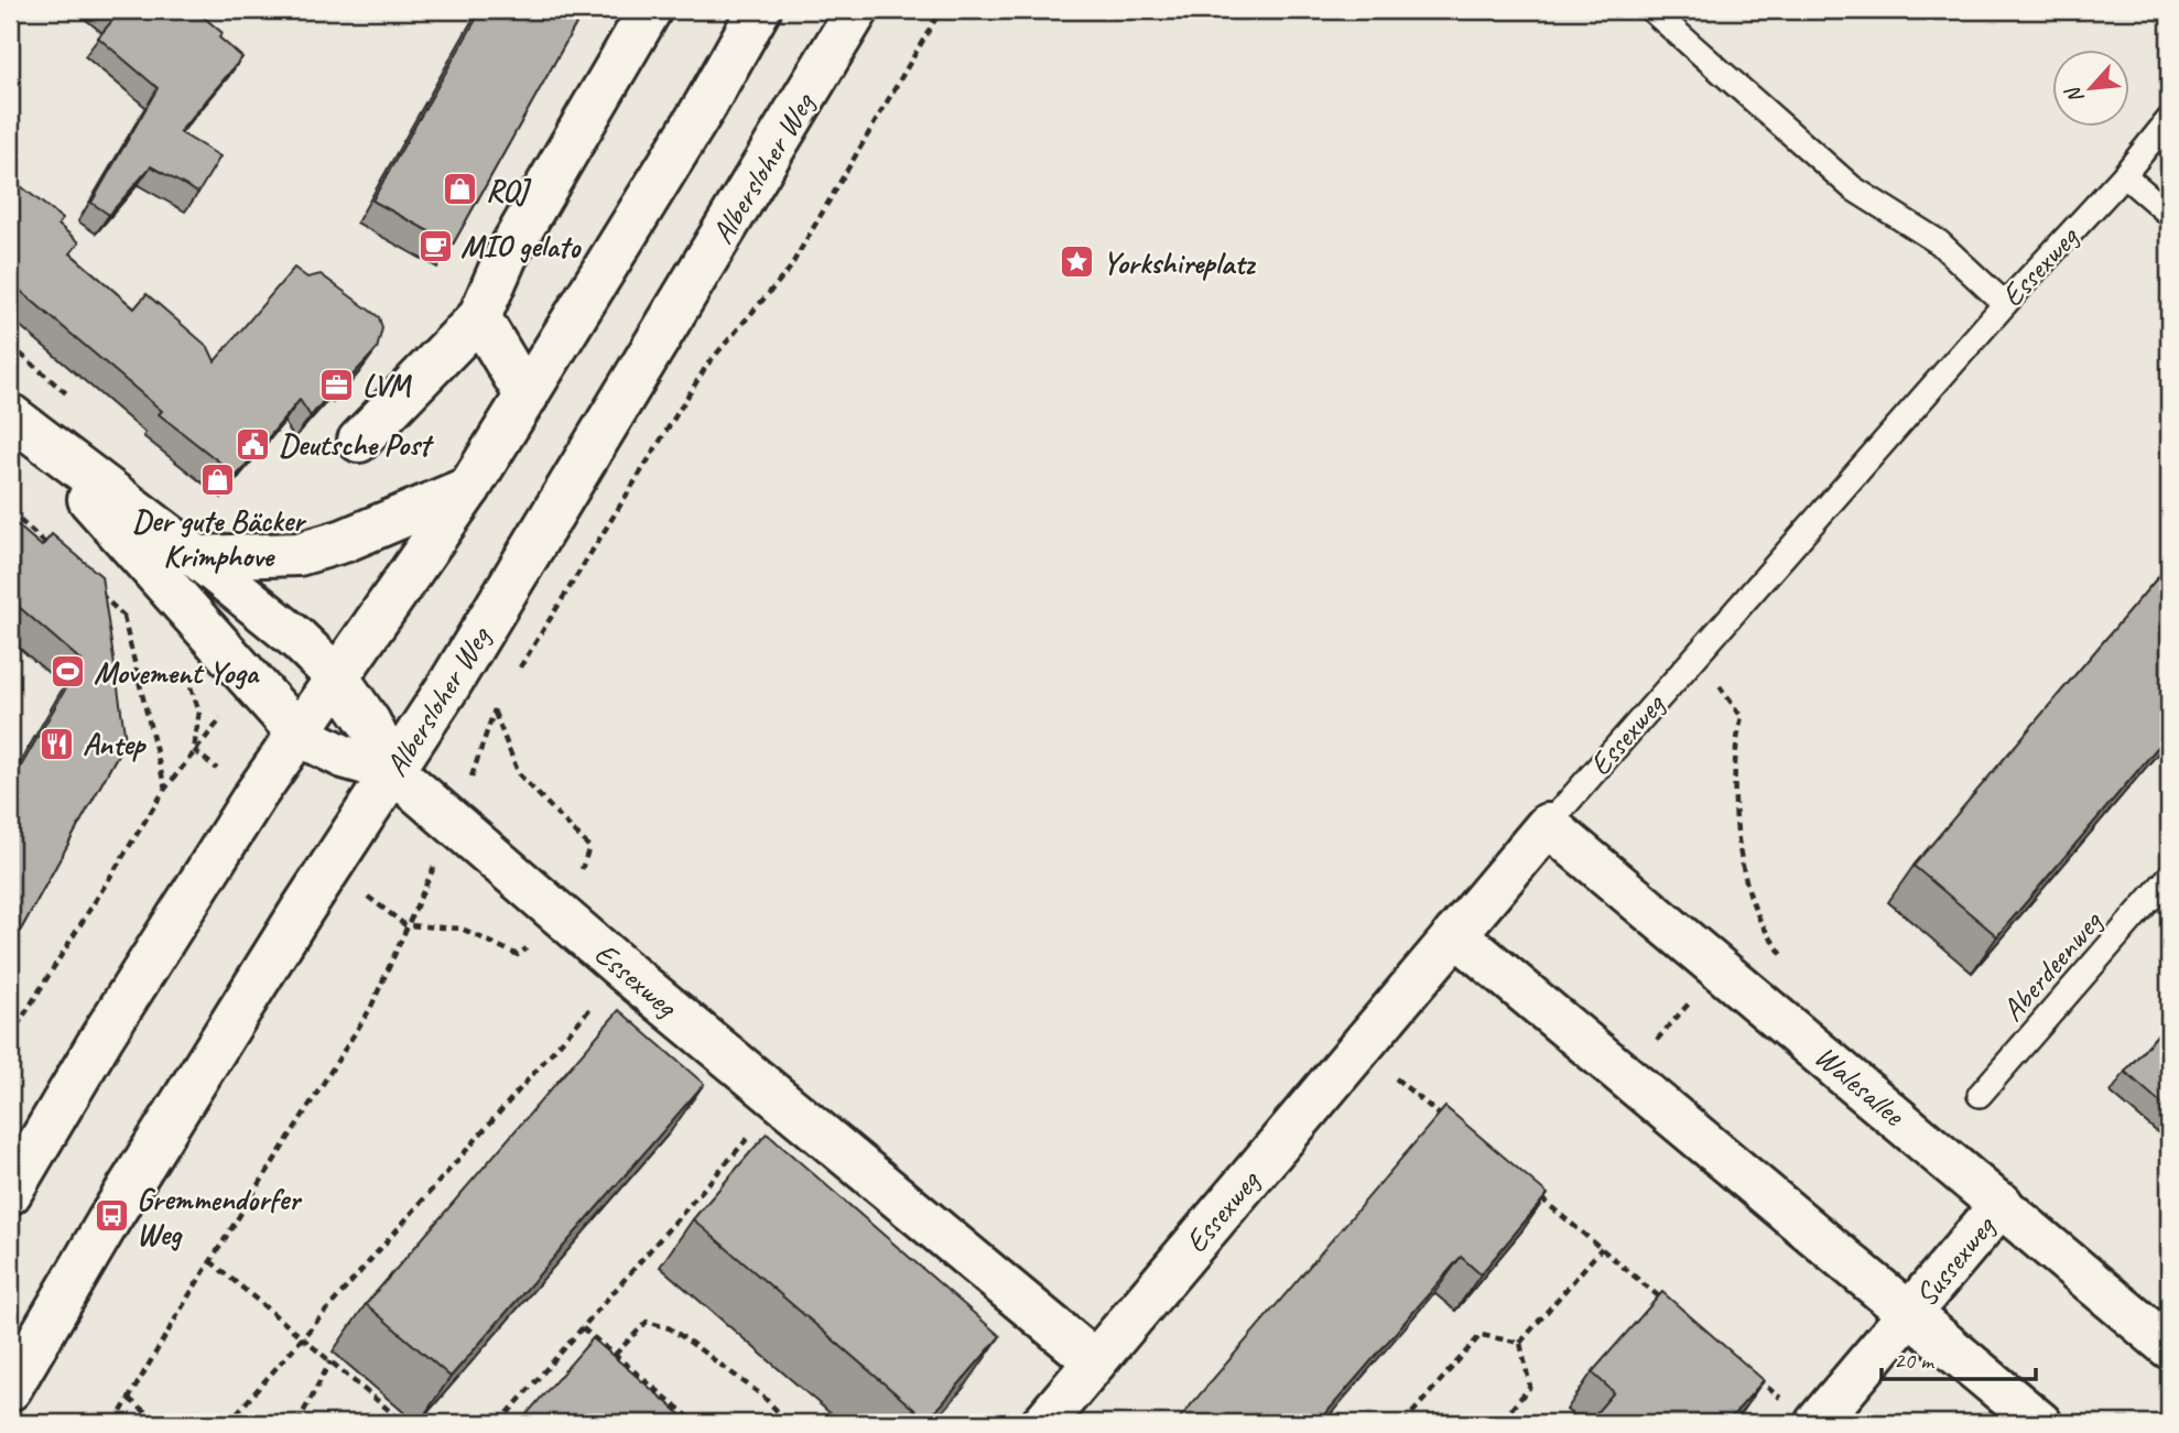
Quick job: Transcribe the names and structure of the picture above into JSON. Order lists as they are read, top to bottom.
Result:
{
  "streets": {
    "street": [
      "Albersloher Weg",
      "Essexweg",
      "Walesallee",
      "Sussexweg"
    ],
    "lane": ["Aberdeenweg"]
  },
  "crossings": [
    ["Albersloher Weg", "Essexweg"],
    ["Essexweg", "Walesallee"],
    ["Walesallee", "Sussexweg"]
  ],
  "places": {
    "shop": ["ROJ", "Der gute Bäcker Krimphove"],
    "cafe": ["MIO gelato"],
    "place": ["Yorkshireplatz"],
    "office": ["LVM"],
    "public building": ["Deutsche Post"],
    "sports": ["Movement Yoga"],
    "restaurant": ["Antep"],
    "bus stop": ["Gremmendorfer Weg"]
  },
  "scale_bar": "20 m",
  "north": "bottom left"
}
